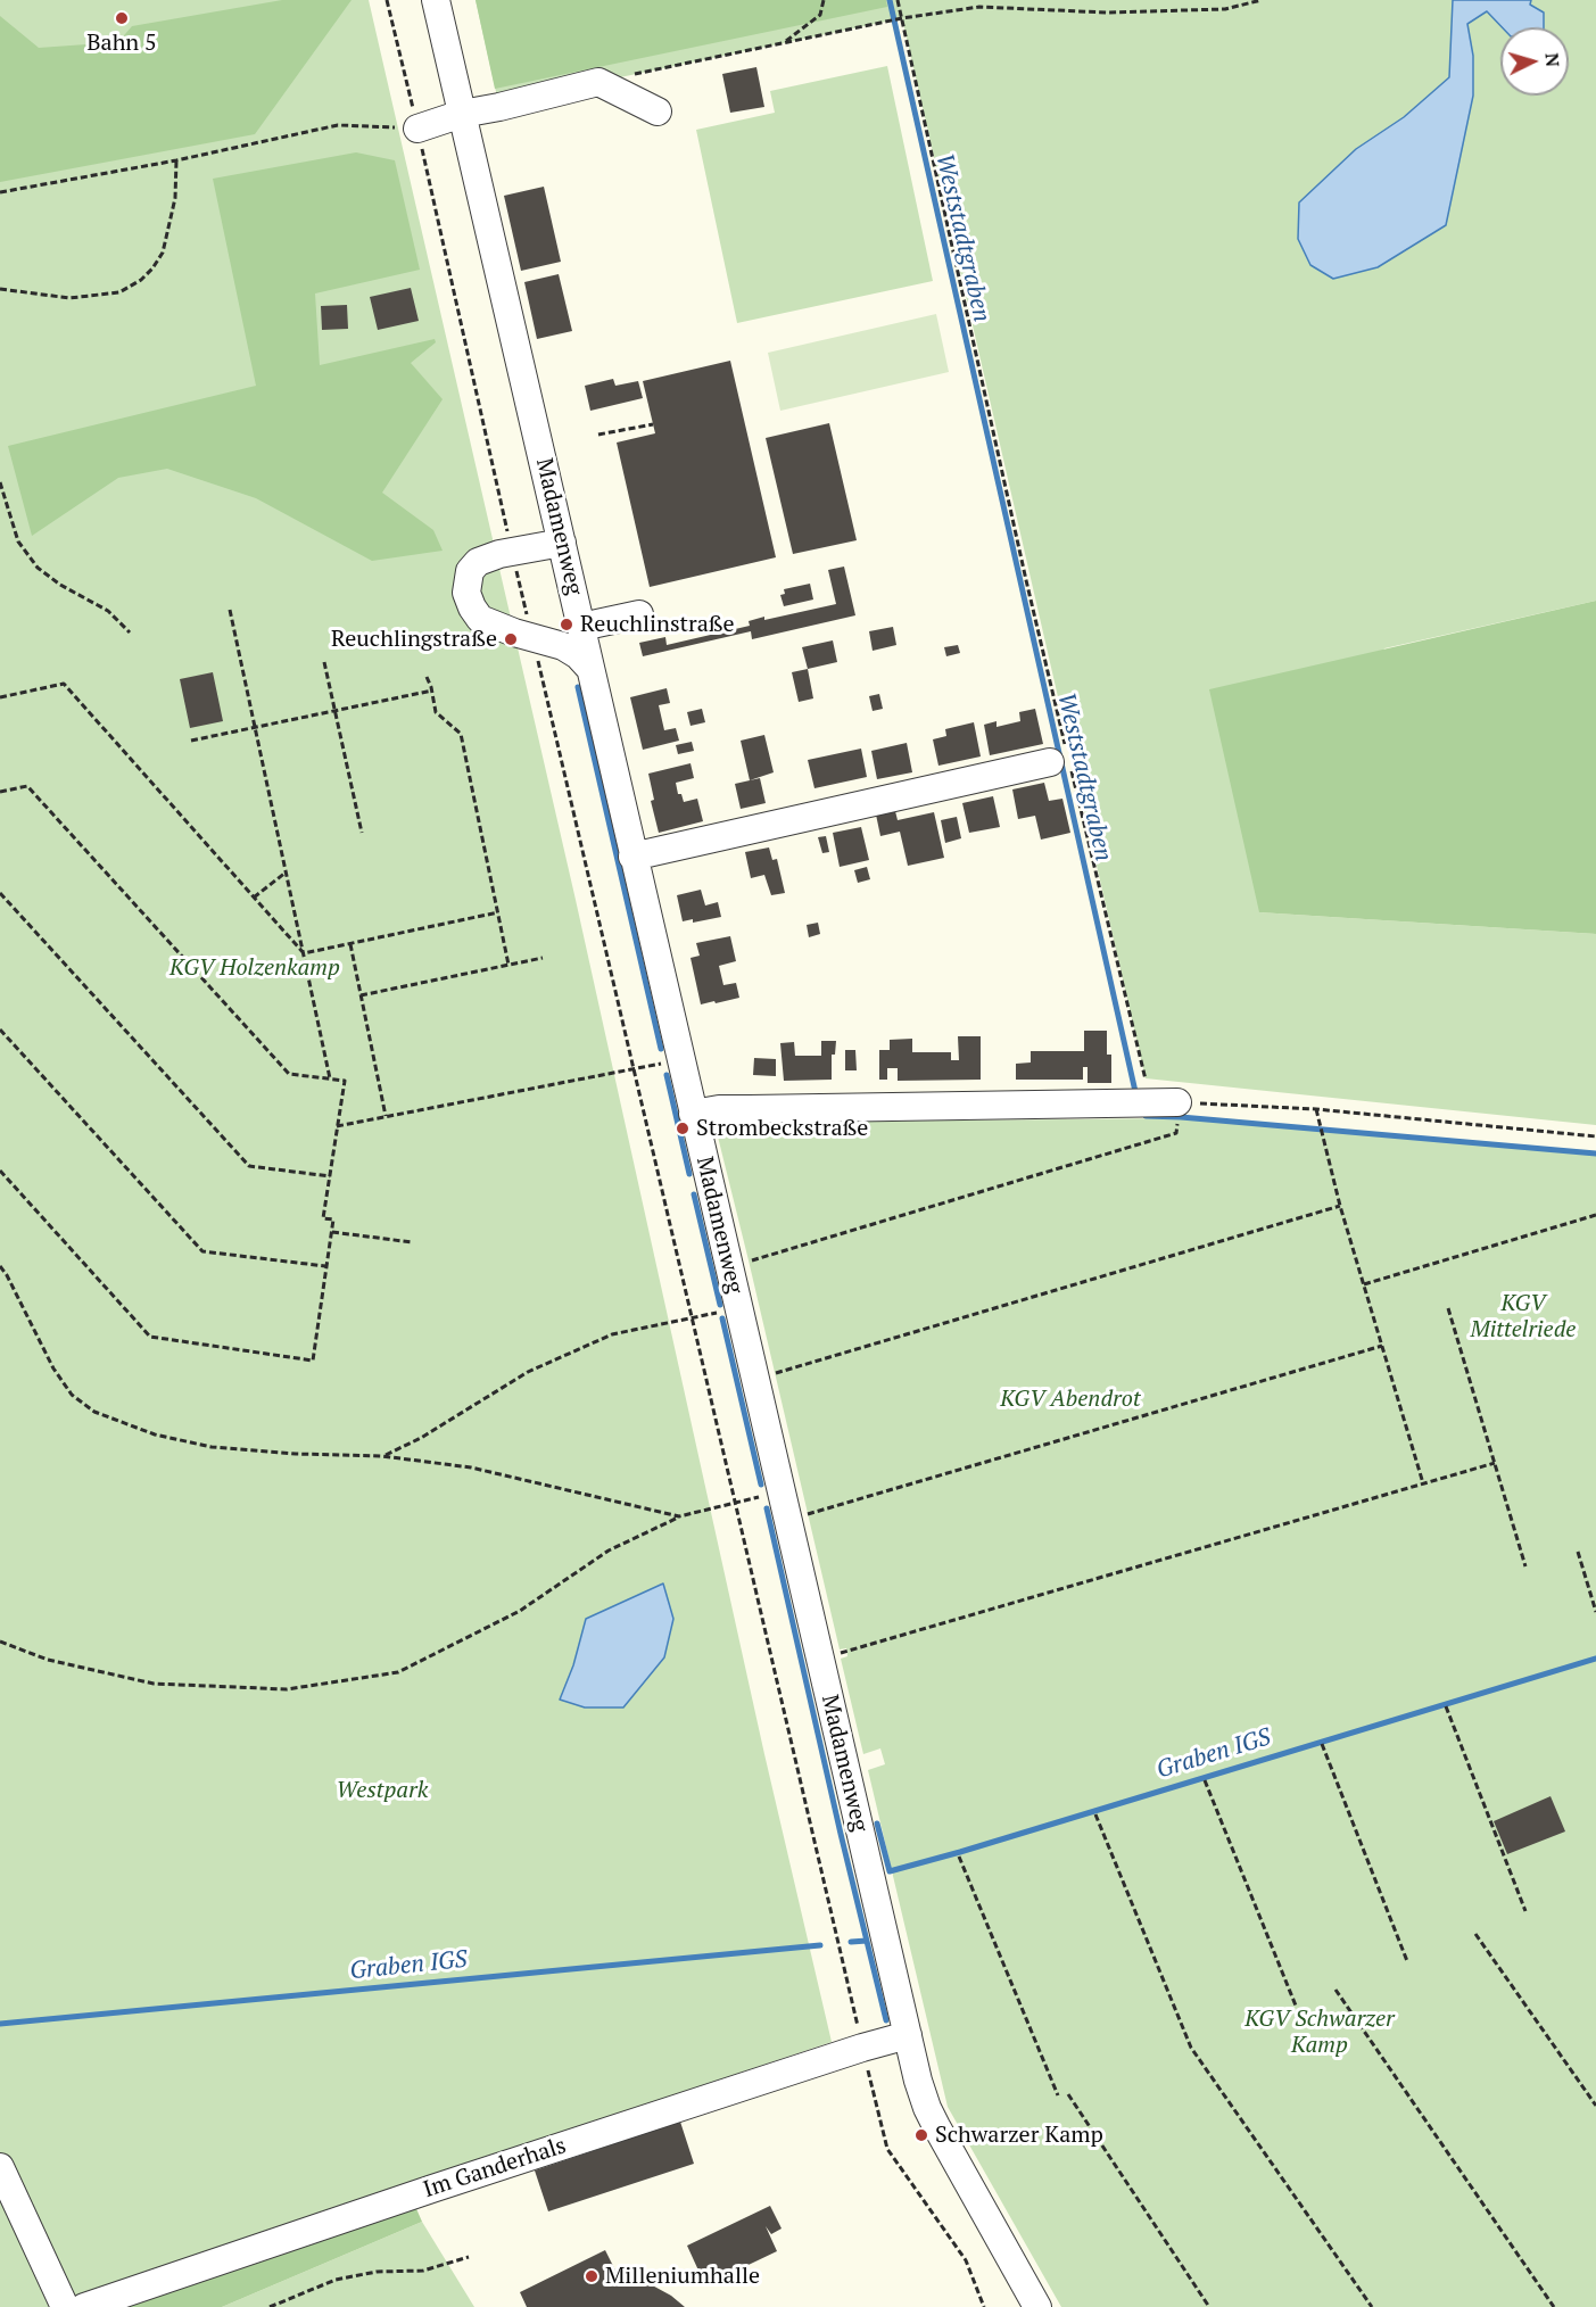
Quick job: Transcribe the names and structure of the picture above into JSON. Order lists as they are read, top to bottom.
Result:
{
  "streets": {
    "street": ["Madamenweg", "Im Ganderhals"]
  },
  "crossings": [
    ["Madamenweg", "Im Ganderhals"]
  ],
  "water": ["Weststadtgraben", "Graben IGS"],
  "parks": [
    "KGV Holzenkamp",
    "KGV Mittelriede",
    "KGV Abendrot",
    "Westpark",
    "KGV Schwarzer Kamp"
  ],
  "places": [
    "Bahn 5",
    "Reuchlinstraße",
    "Reuchlingstraße",
    "Strombeckstraße",
    "Schwarzer Kamp",
    "Milleniumhalle"
  ],
  "north": "right"
}
